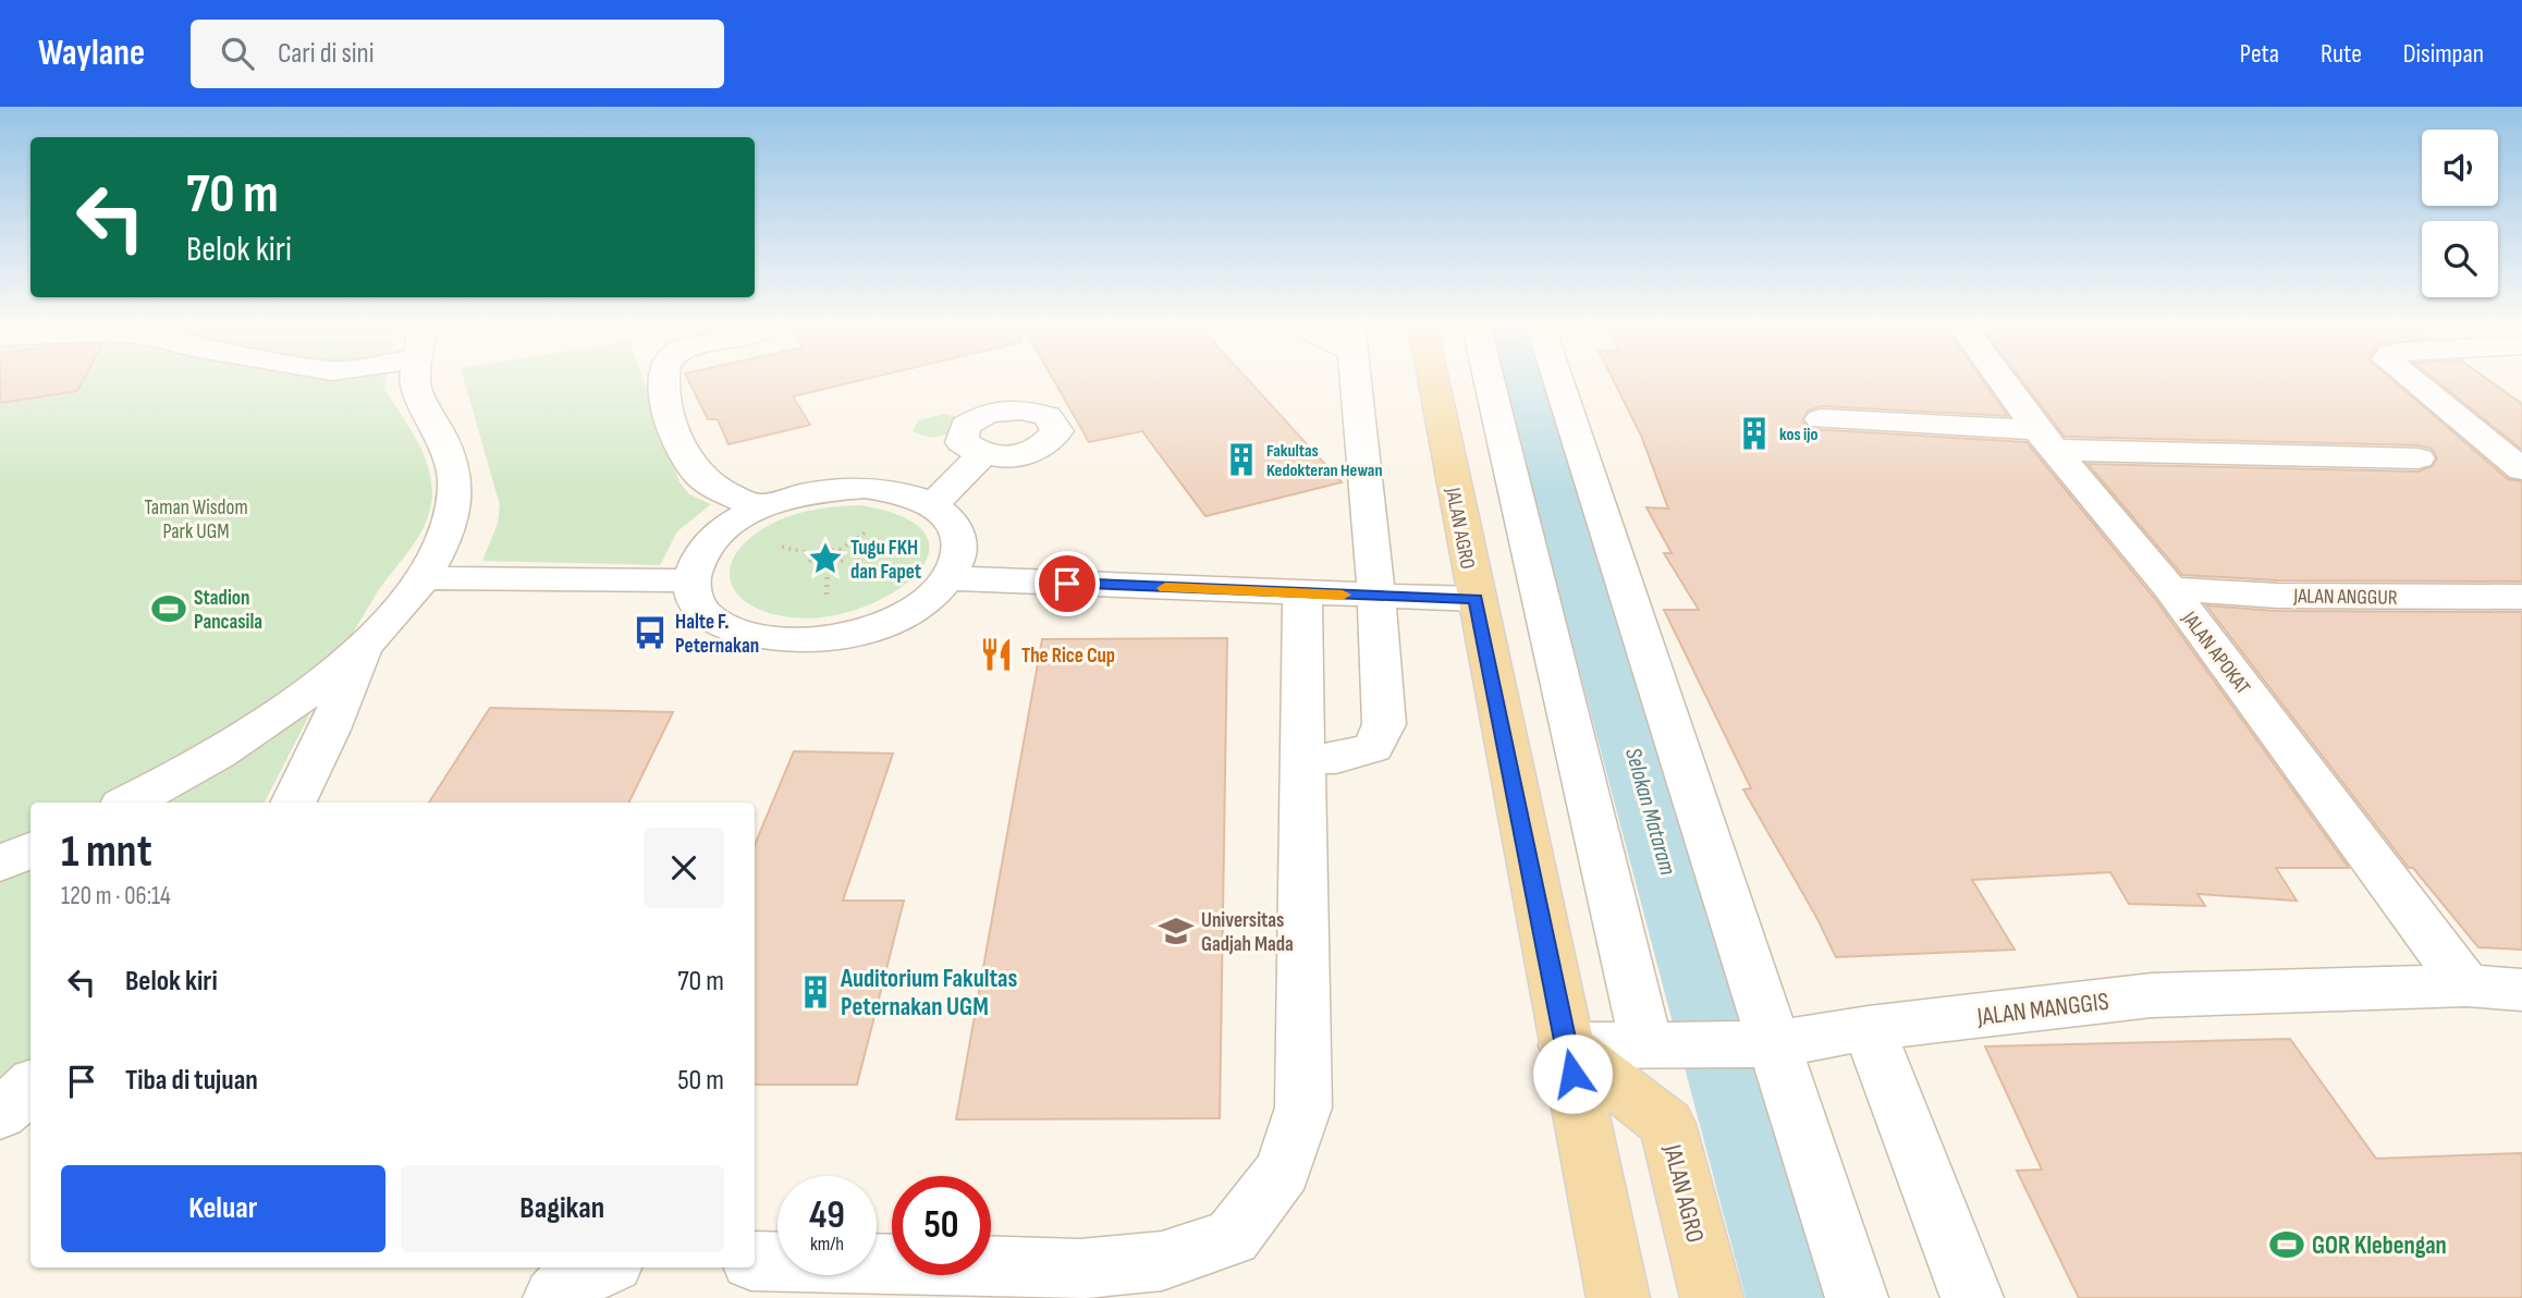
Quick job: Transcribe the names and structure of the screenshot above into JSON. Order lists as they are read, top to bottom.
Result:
{
  "streets": {
    "main road": ["JALAN AGRO"],
    "street": ["JALAN ANGGUR", "JALAN APOKAT", "JALAN MANGGIS"]
  },
  "crossings": [
    ["JALAN AGRO", "JALAN MANGGIS"],
    ["JALAN ANGGUR", "JALAN APOKAT"],
    ["JALAN APOKAT", "JALAN MANGGIS"]
  ],
  "water": ["Selokan Mataram"],
  "parks": ["Taman Wisdom Park UGM"],
  "places": {
    "building": ["kos ijo", "Fakultas Kedokteran Hewan", "Auditorium Fakultas Peternakan UGM"],
    "place": ["Tugu FKH dan Fapet"],
    "sports": ["Stadion Pancasila", "GOR Klebengan"],
    "bus stop": ["Halte F. Peternakan"],
    "restaurant": ["The Rice Cup"],
    "school or university": ["Universitas Gadjah Mada"]
  },
  "page": {
    "header": "Waylane",
    "search": "Cari di sini",
    "nav": ["Peta", "Rute", "Disimpan"],
    "turn": ["70 m", "Belok kiri"],
    "heading": ["1 mnt", "120 m · 06:14"],
    "list": [
      {
        "name": "Belok kiri",
        "value": "70 m"
      },
      {
        "name": "Tiba di tujuan",
        "value": "50 m"
      }
    ],
    "buttons": ["Keluar", "Bagikan"],
    "speed": "49 km/h",
    "limit": "50"
  }
}
